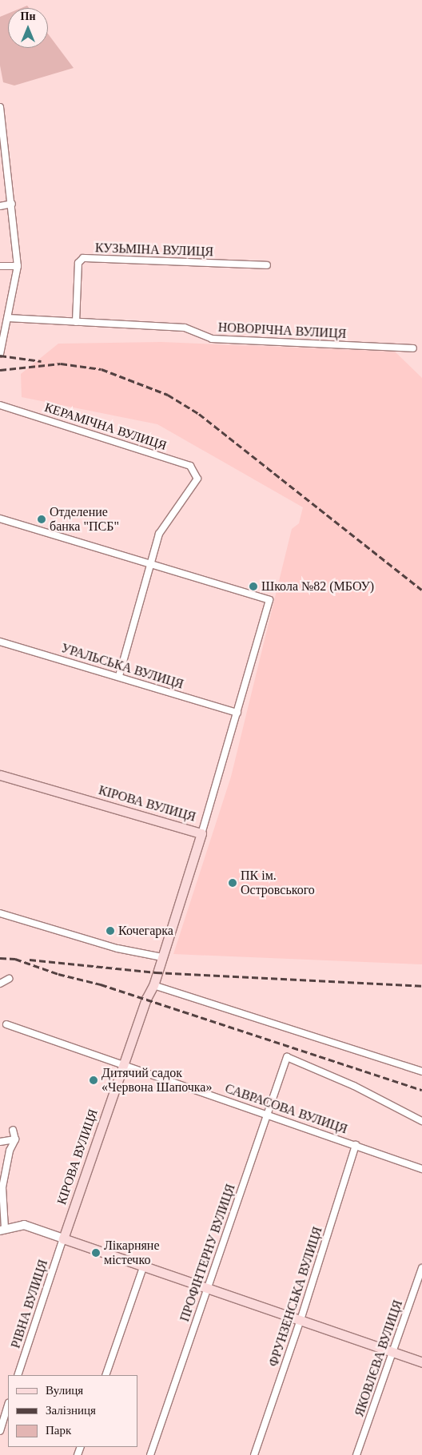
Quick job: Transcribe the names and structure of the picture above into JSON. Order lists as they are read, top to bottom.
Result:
{
  "streets": {
    "main road": ["КІРОВА ВУЛИЦЯ"],
    "street": [
      "КУЗЬМІНА ВУЛИЦЯ",
      "НОВОРІЧНА ВУЛИЦЯ",
      "КЕРАМІЧНА ВУЛИЦЯ",
      "УРАЛЬСЬКА ВУЛИЦЯ",
      "САВРАСОВА ВУЛИЦЯ",
      "ПРОФІНТЕРНУ ВУЛИЦЯ",
      "ФРУНЗЕНСЬКА ВУЛИЦЯ",
      "РІВНА ВУЛИЦЯ",
      "ЯКОВЛЄВА ВУЛИЦЯ"
    ]
  },
  "crossings": [
    ["КУЗЬМІНА ВУЛИЦЯ", "НОВОРІЧНА ВУЛИЦЯ"],
    ["КІРОВА ВУЛИЦЯ", "САВРАСОВА ВУЛИЦЯ"],
    ["КІРОВА ВУЛИЦЯ", "РІВНА ВУЛИЦЯ"],
    ["САВРАСОВА ВУЛИЦЯ", "ПРОФІНТЕРНУ ВУЛИЦЯ"],
    ["САВРАСОВА ВУЛИЦЯ", "ФРУНЗЕНСЬКА ВУЛИЦЯ"]
  ],
  "places": [
    "Отделение банка \"ПСБ\"",
    "Школа №82 (МБОУ)",
    "ПК ім. Островського",
    "Кочегарка",
    "Дитячий садок «Червона Шапочка»",
    "Лікарняне містечко"
  ],
  "legend": ["Вулиця", "Залізниця", "Парк"],
  "north": "top"
}
